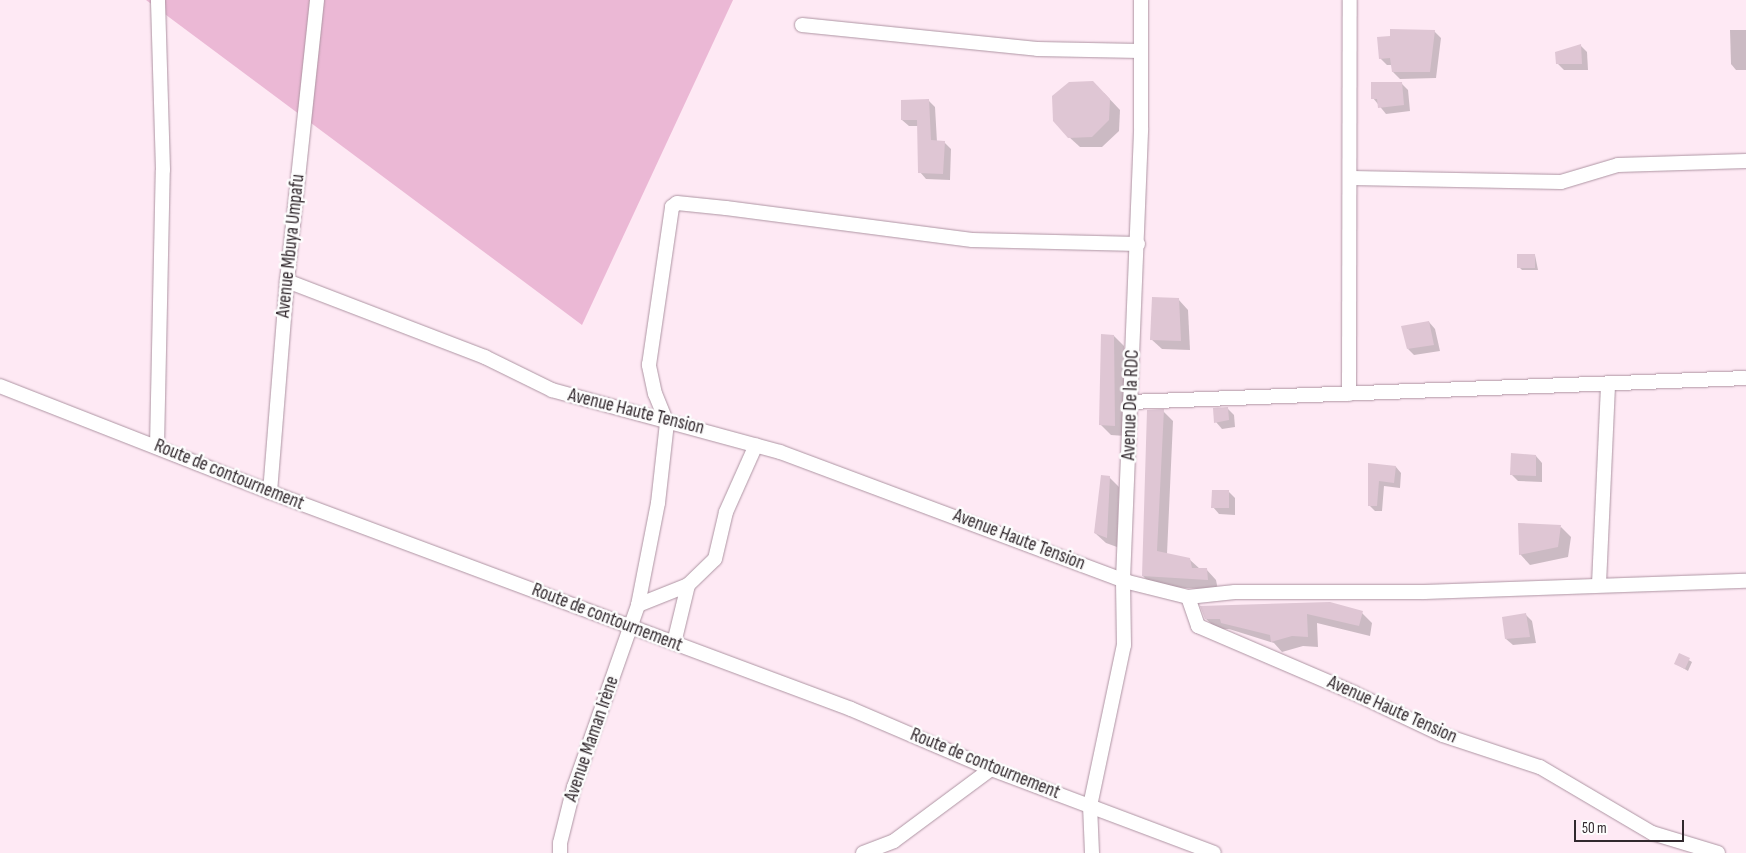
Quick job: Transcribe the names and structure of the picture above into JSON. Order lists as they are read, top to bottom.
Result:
{
  "streets": {
    "street": [
      "Avenue Mbuya Umpafu",
      "Avenue De la RDC",
      "Avenue Haute Tension",
      "Route de contournement",
      "Avenue Maman Irène"
    ]
  },
  "crossings": [
    ["Avenue Mbuya Umpafu", "Avenue Haute Tension"],
    ["Avenue Mbuya Umpafu", "Route de contournement"],
    ["Avenue De la RDC", "Avenue Haute Tension"],
    ["Avenue De la RDC", "Route de contournement"],
    ["Avenue Haute Tension", "Avenue Maman Irène"],
    ["Route de contournement", "Avenue Maman Irène"]
  ],
  "scale_bar": "50 m"
}
